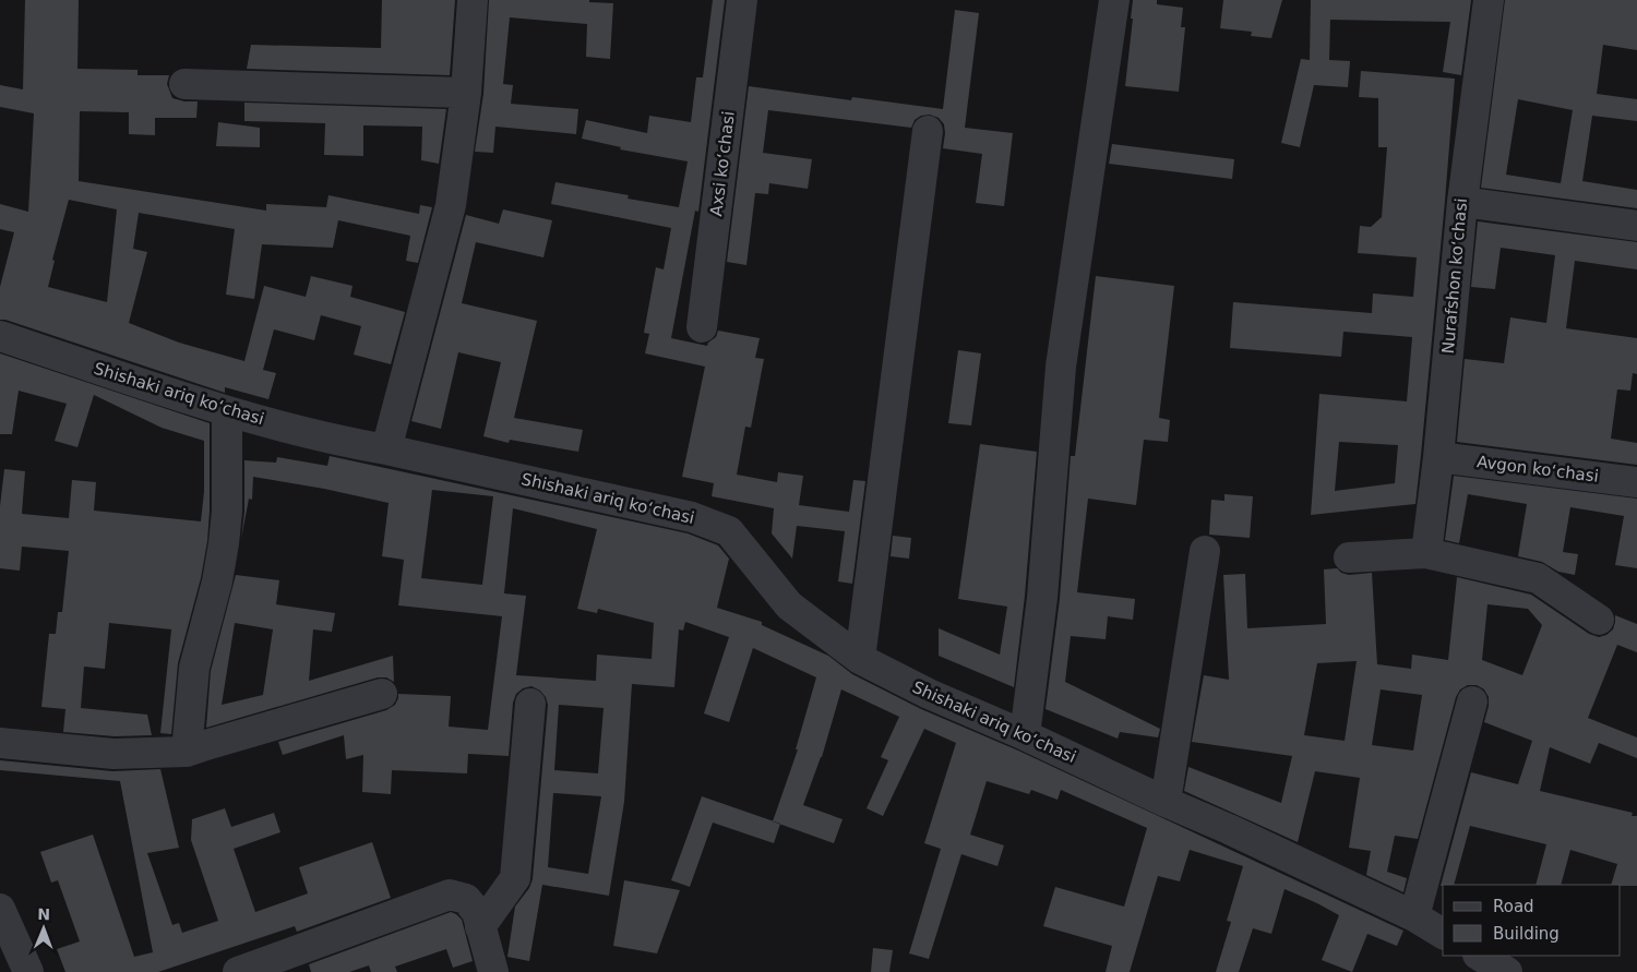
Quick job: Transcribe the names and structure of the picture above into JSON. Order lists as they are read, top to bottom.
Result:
{
  "streets": {
    "street": [
      "Axsi koʻchasi",
      "Nurafshon koʻchasi",
      "Shishaki ariq koʻchasi",
      "Avgon koʻchasi"
    ]
  },
  "crossings": [
    ["Nurafshon koʻchasi", "Avgon koʻchasi"]
  ],
  "legend": ["Road", "Building"],
  "north": "top"
}
